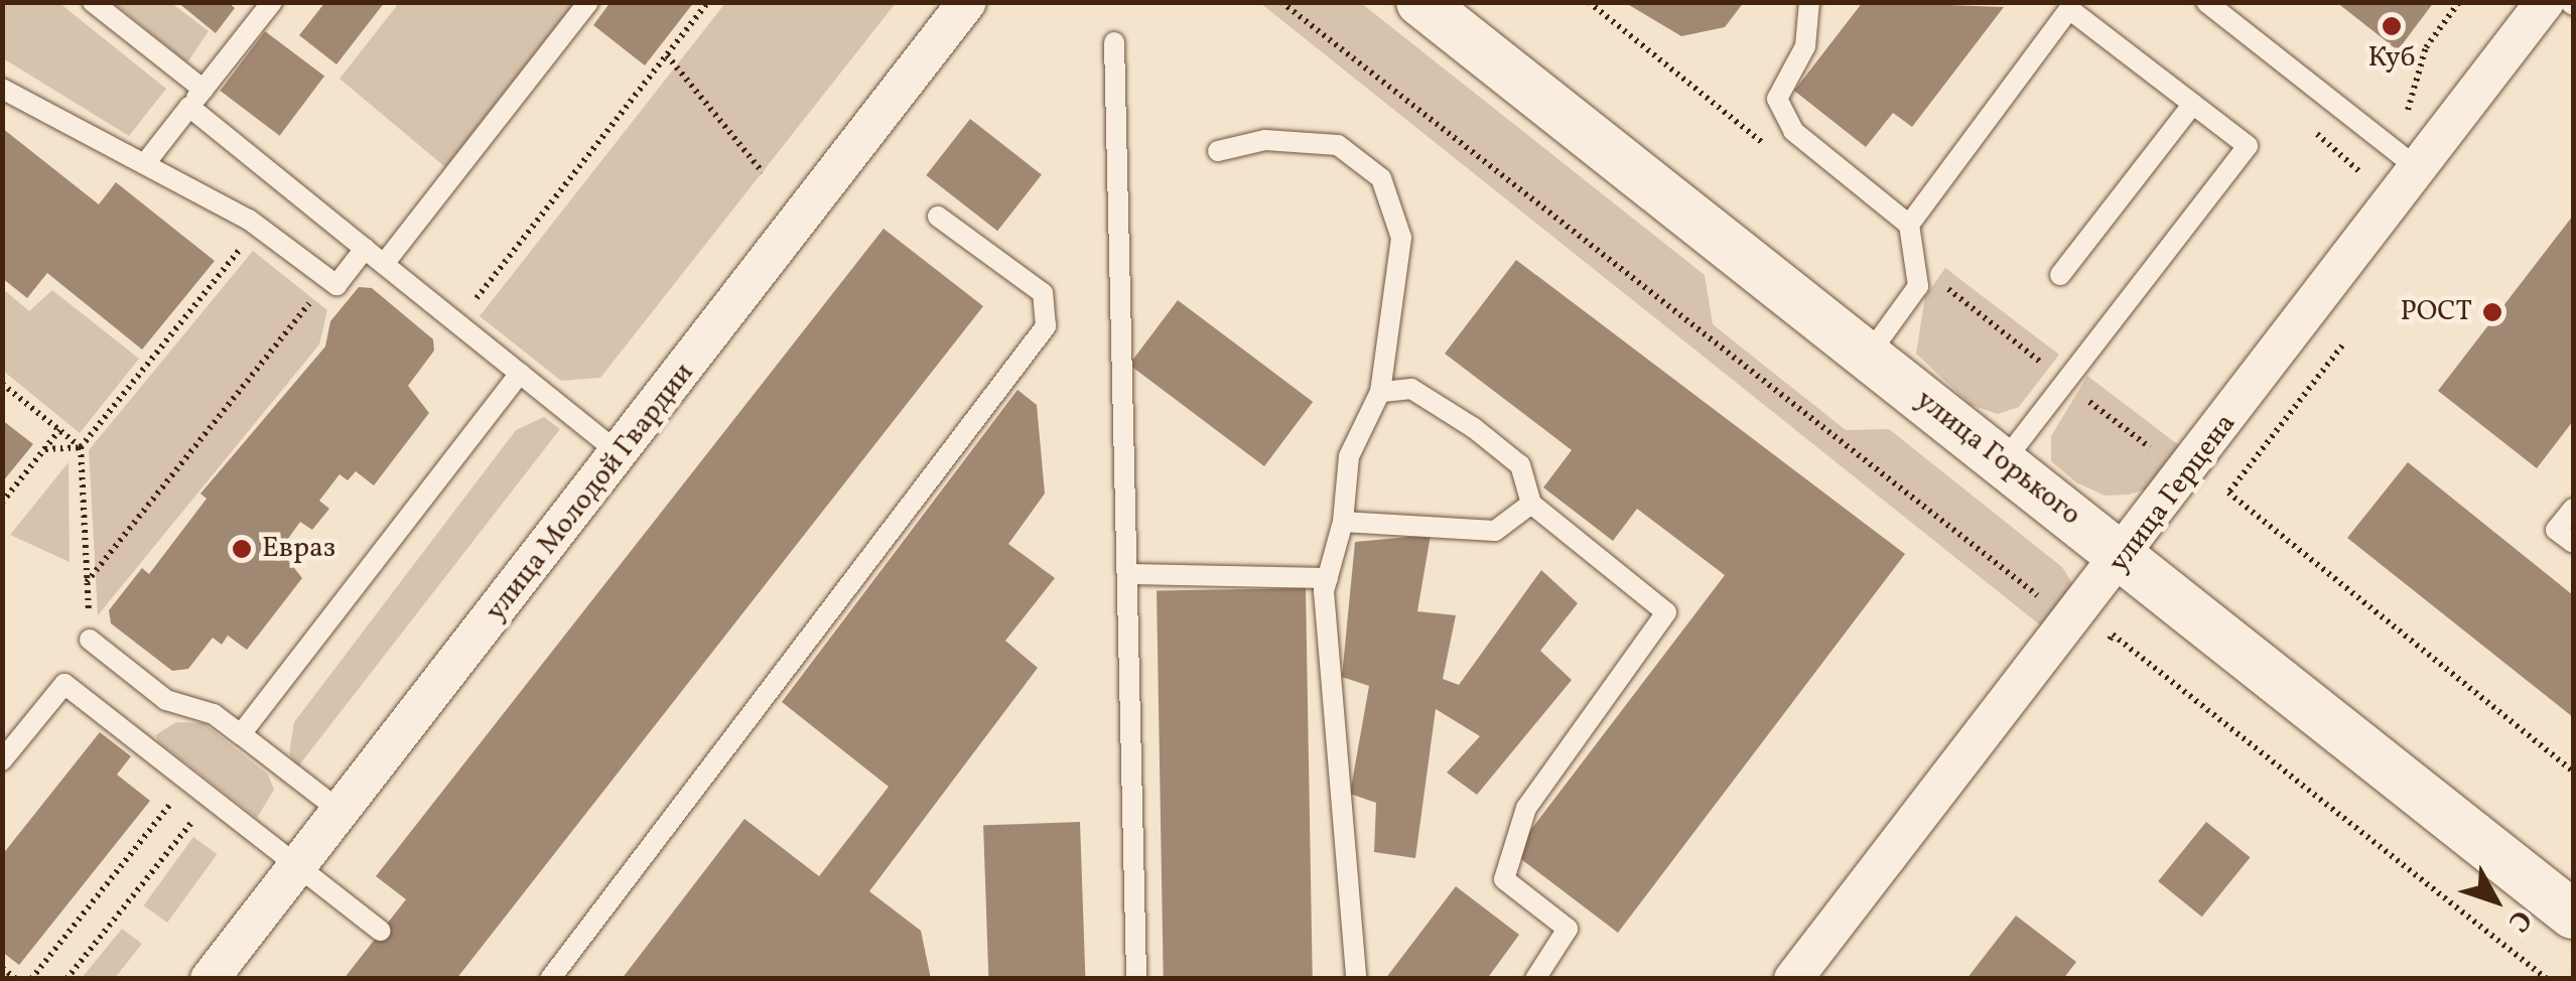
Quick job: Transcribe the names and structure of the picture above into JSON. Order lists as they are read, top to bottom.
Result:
{
  "streets": {
    "street": ["улица Горького", "улица Молодой Гвардии", "улица Герцена"]
  },
  "crossings": [
    ["улица Горького", "улица Герцена"]
  ],
  "places": ["Куб", "РОСТ", "Евраз"],
  "north": "bottom right"
}
